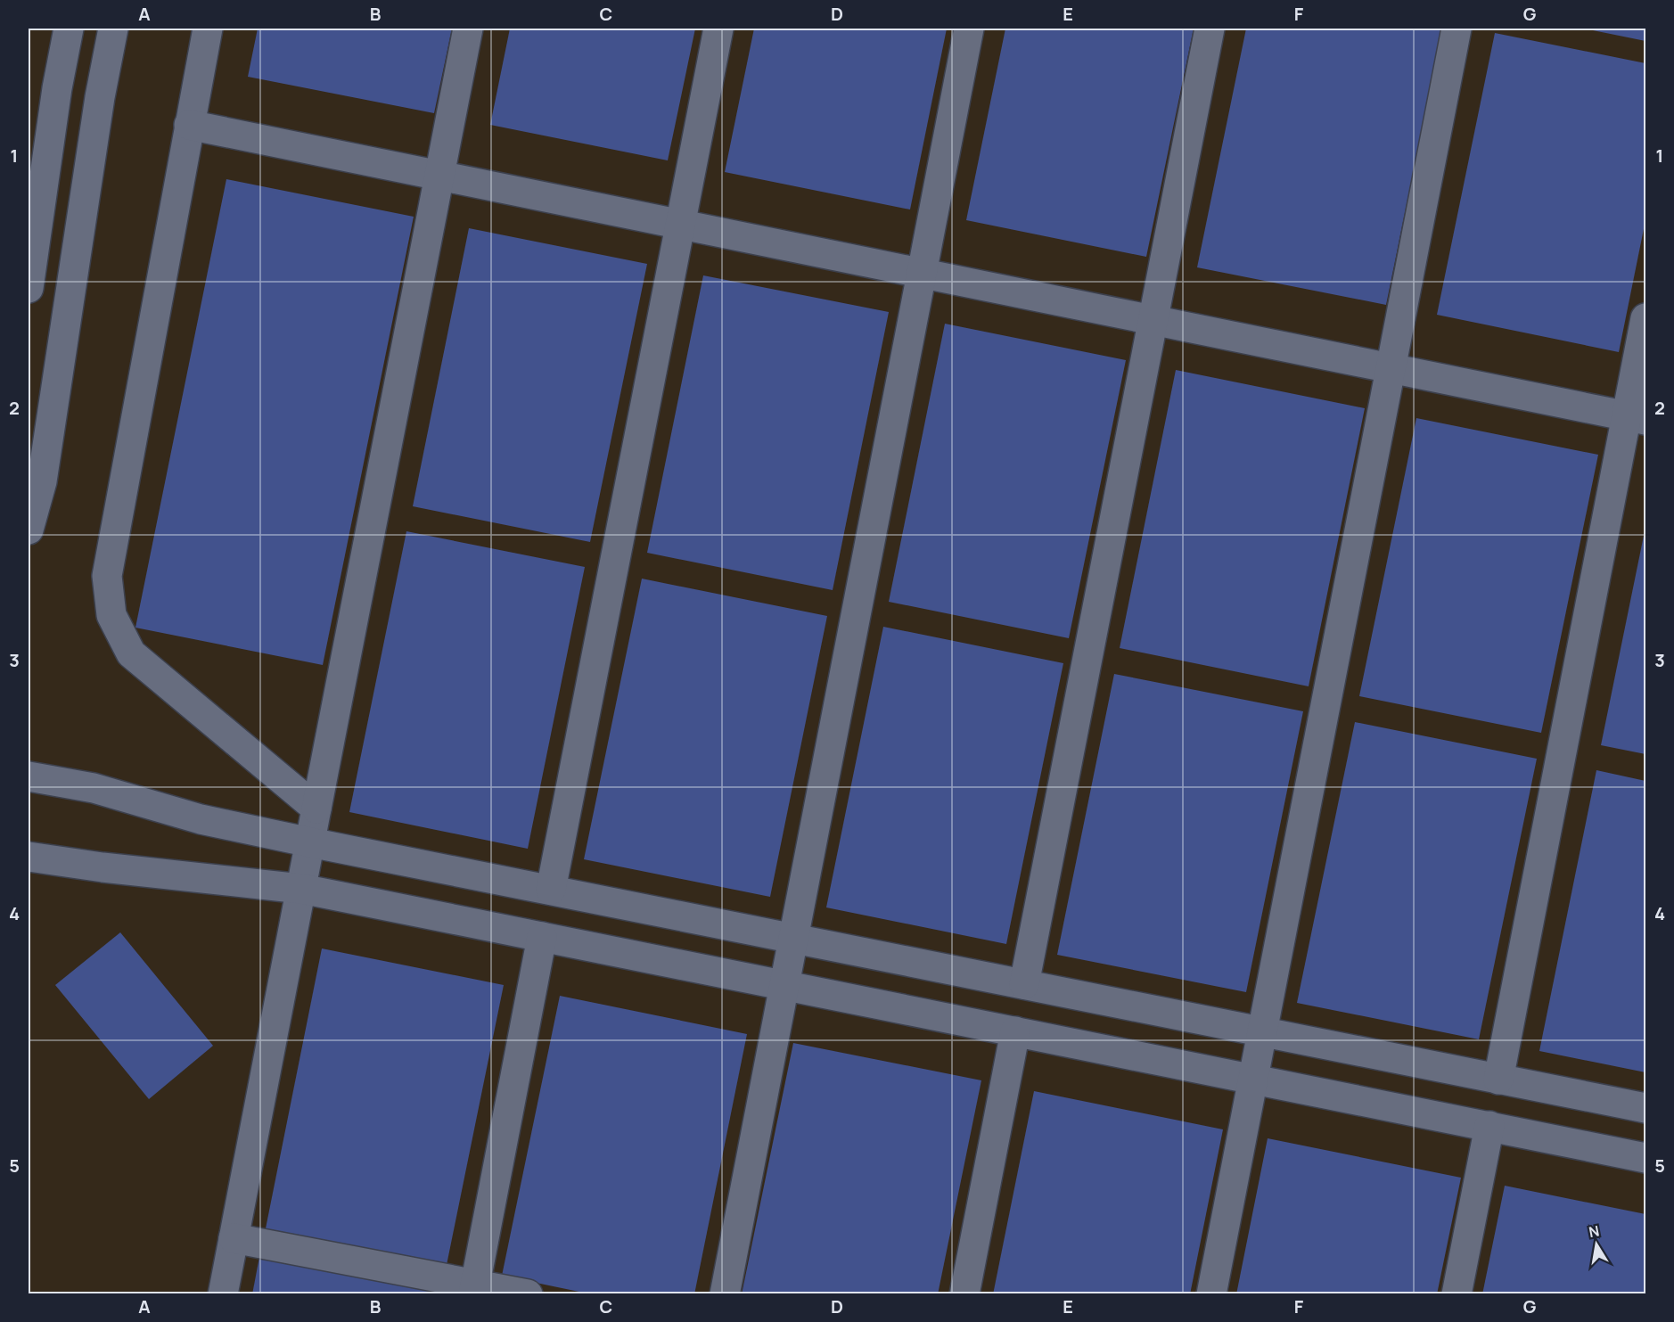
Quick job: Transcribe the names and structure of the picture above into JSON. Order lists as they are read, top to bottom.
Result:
{
  "north": "top",
  "grid": {
    "columns": [
      "A",
      "B",
      "C",
      "D",
      "E",
      "F",
      "G"
    ],
    "rows": [
      "1",
      "2",
      "3",
      "4",
      "5"
    ]
  }
}
